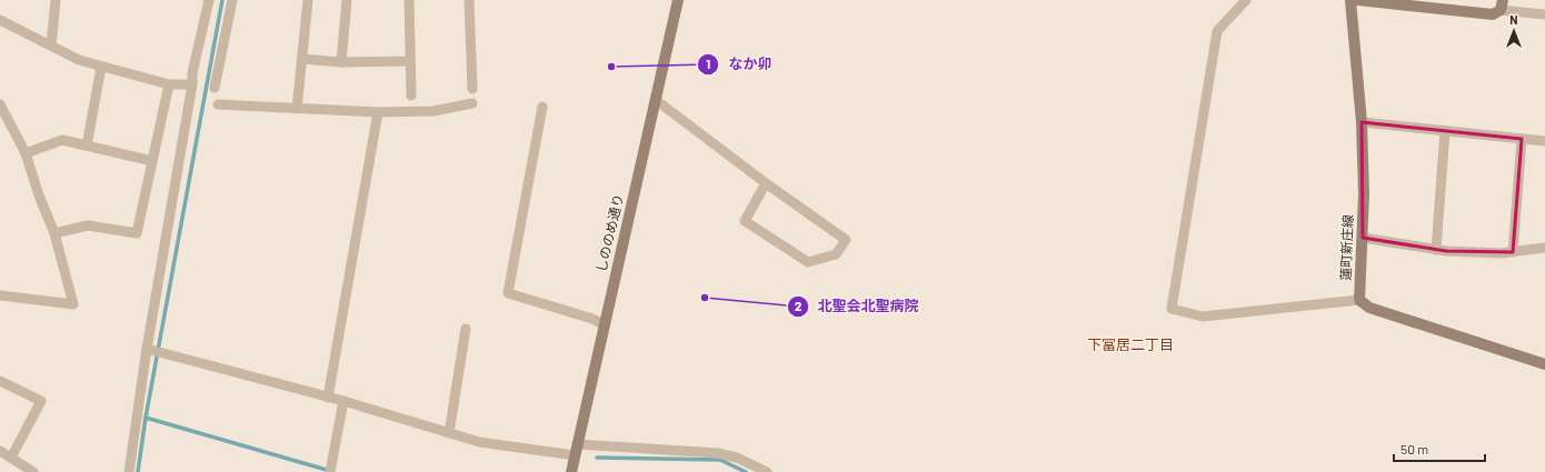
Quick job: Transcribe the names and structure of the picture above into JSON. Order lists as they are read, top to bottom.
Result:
{
  "streets": {
    "main road": ["しののめ通り", "蓮町新庄線"]
  },
  "districts": ["下冨居二丁目"],
  "places": ["なか卯", "北聖会北聖病院"],
  "scale_bar": "50 m",
  "north": "top"
}
